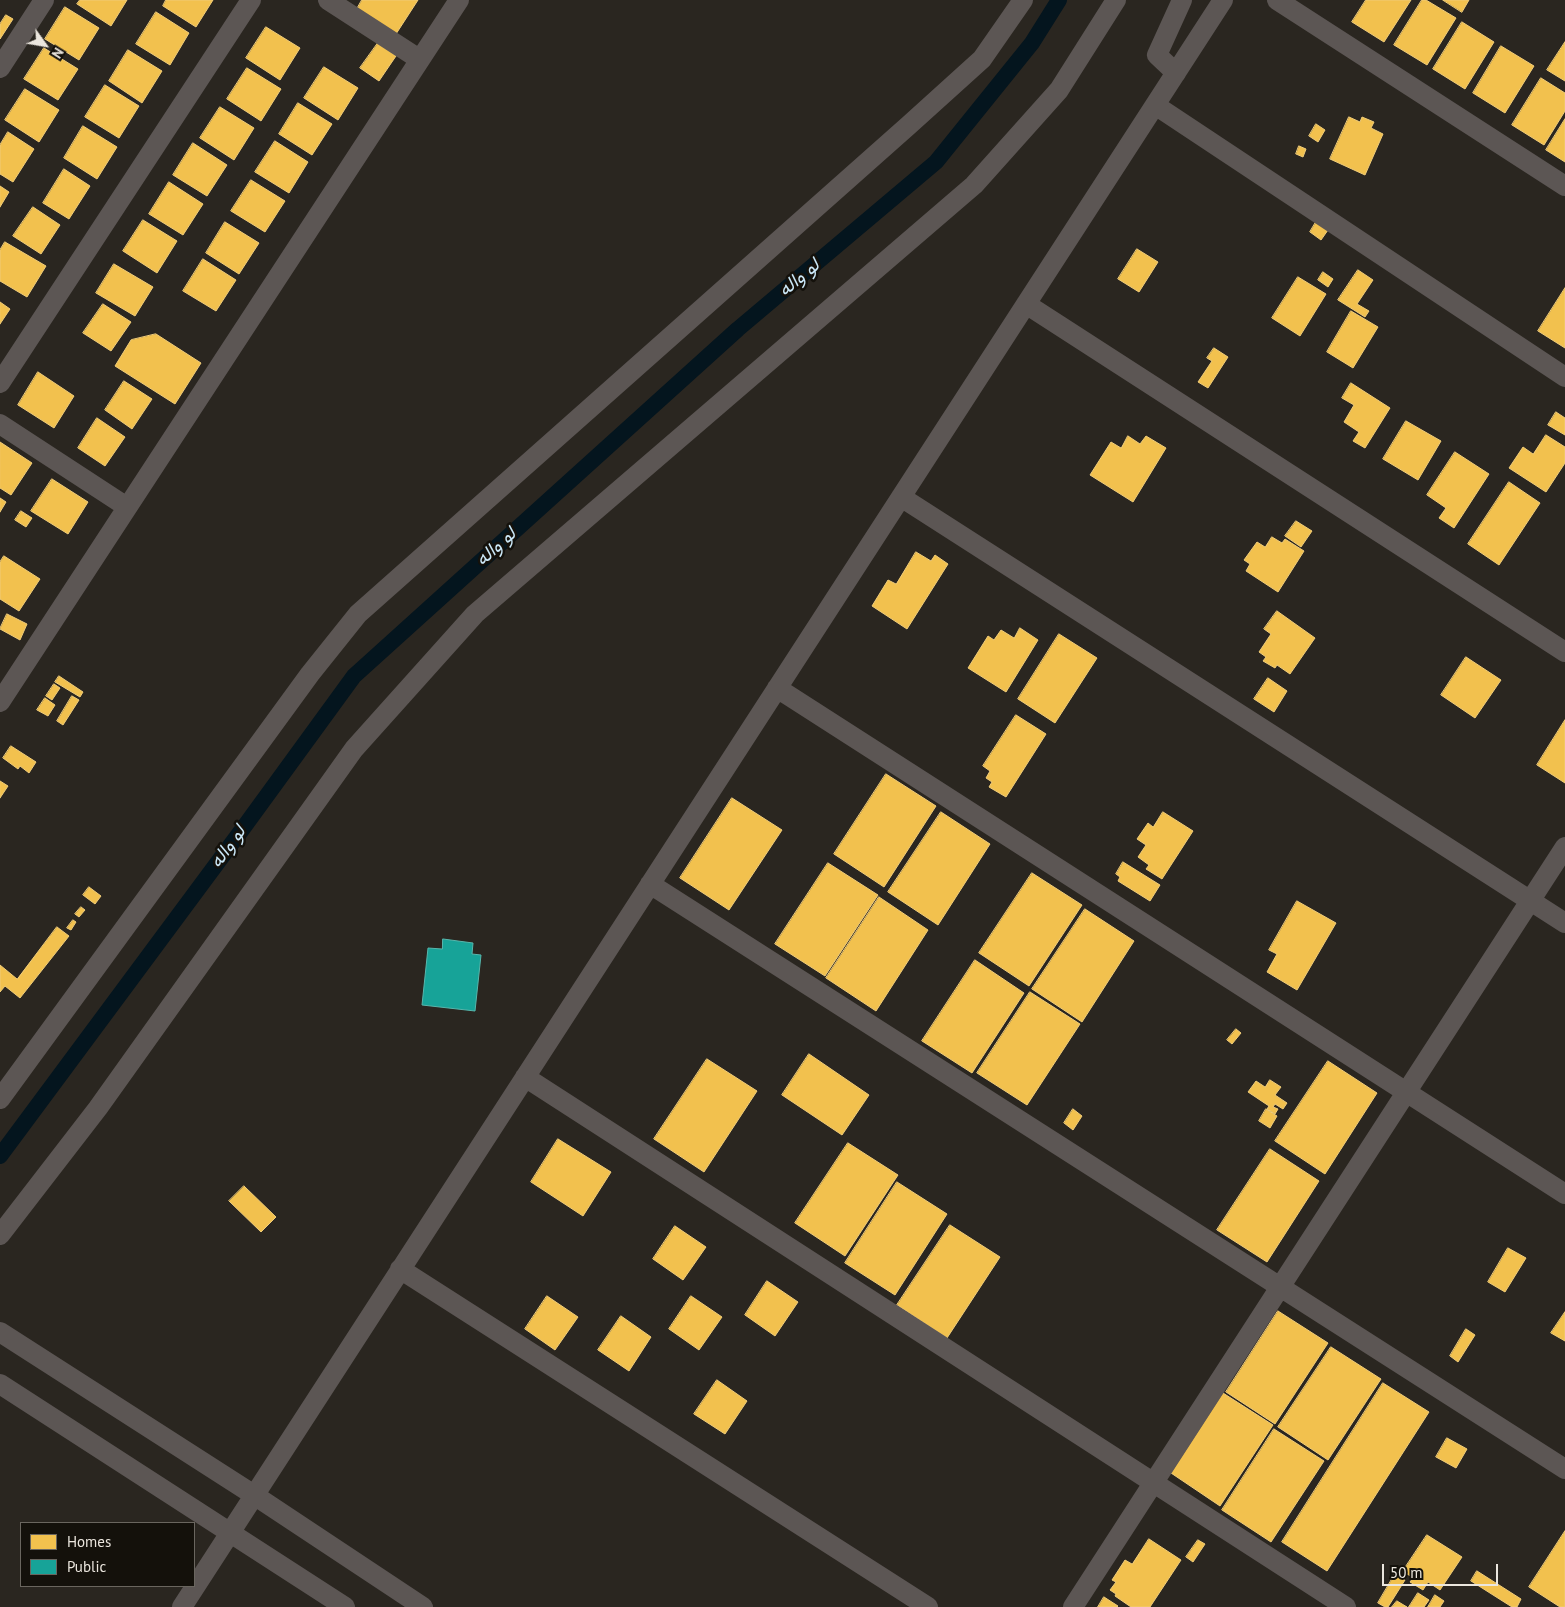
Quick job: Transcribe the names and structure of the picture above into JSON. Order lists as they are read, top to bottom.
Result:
{
  "water": ["لو واله"],
  "legend": ["Homes", "Public"],
  "scale_bar": "50 m",
  "north": "bottom right"
}
